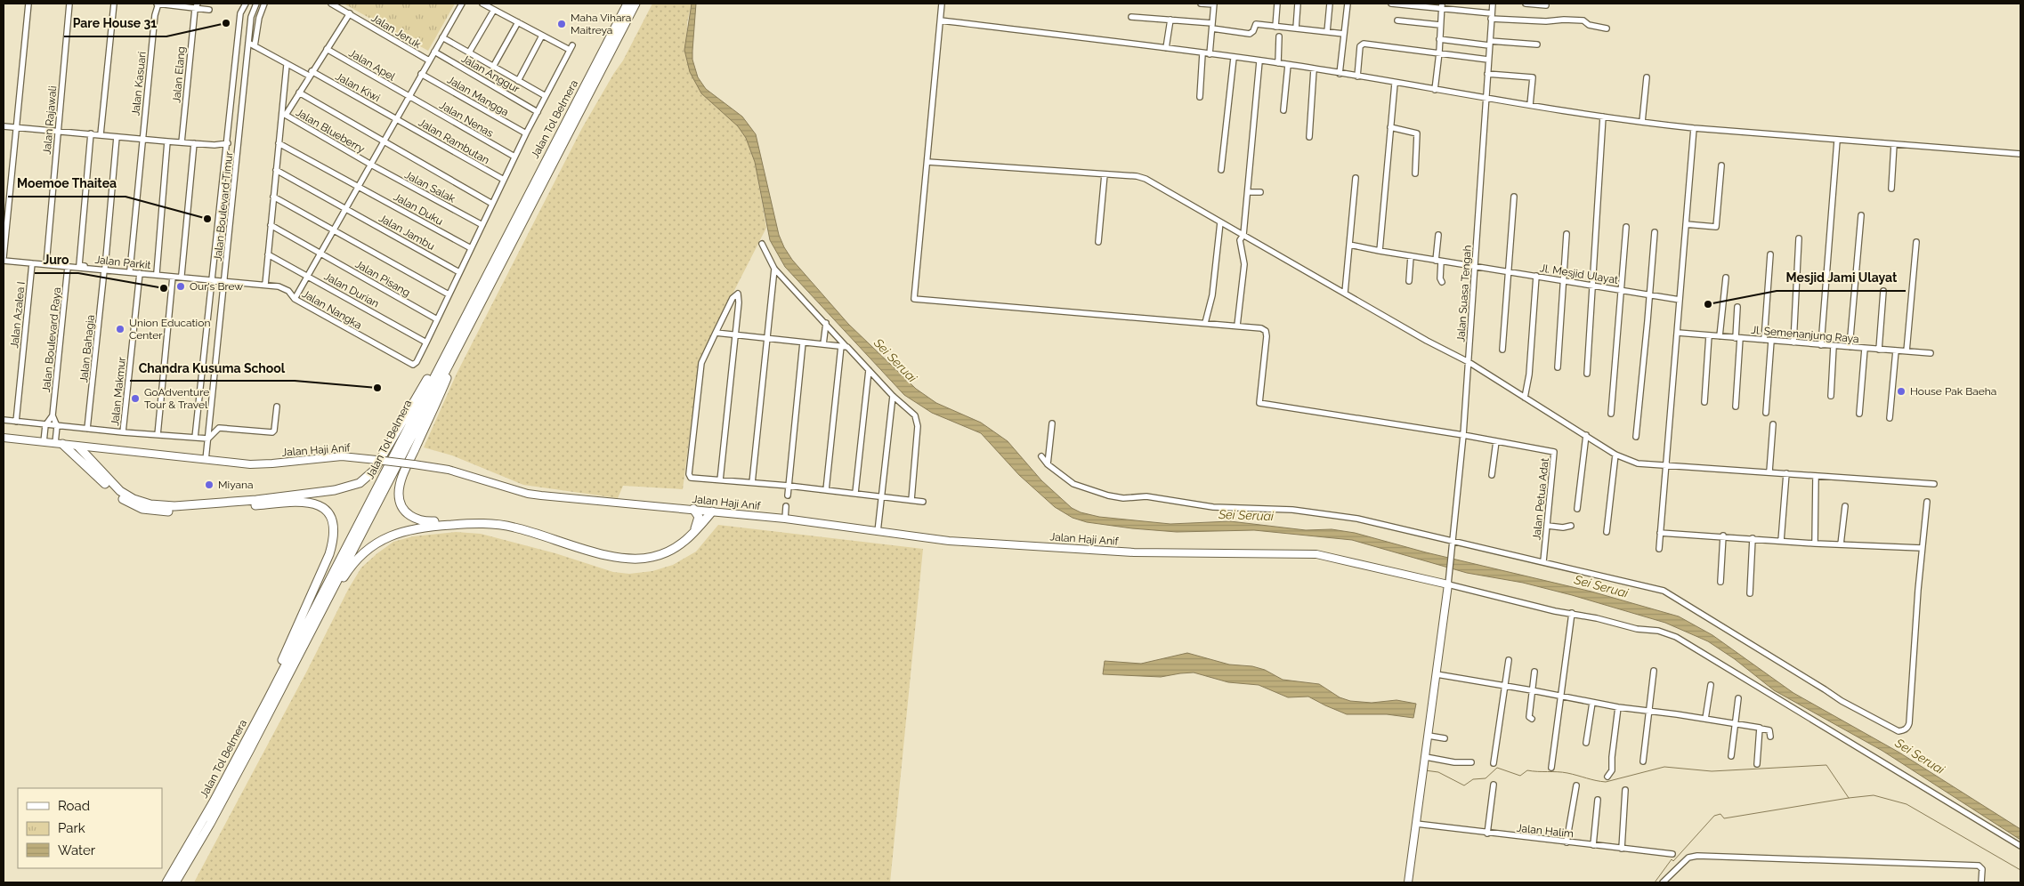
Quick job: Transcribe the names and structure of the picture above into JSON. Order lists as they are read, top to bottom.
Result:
{
  "streets": {
    "highway": ["Jalan Tol Belmera"],
    "main road": ["Jalan Haji Anif"],
    "street": [
      "Jalan Jeruk",
      "Jalan Apel",
      "Jalan Anggur",
      "Jalan Elang",
      "Jalan Kasuari",
      "Jalan Kiwi",
      "Jalan Mangga",
      "Jalan Nenas",
      "Jalan Rajawali",
      "Jalan Blueberry",
      "Jalan Rambutan",
      "Jalan Salak",
      "Jalan Boulevard Timur",
      "Jalan Duku",
      "Jalan Jambu",
      "Jalan Parkit",
      "Jl. Mesjid Ulayat",
      "Jalan Pisang",
      "Jalan Durian",
      "Jalan Suasa Tengah",
      "Jalan Nangka",
      "Jalan Azalea I",
      "Jl. Semenanjung Raya",
      "Jalan Boulevard Raya",
      "Jalan Bahagia",
      "Jalan Makmur",
      "Jalan Petua Adat",
      "Jalan Halim"
    ]
  },
  "crossings": [
    ["Jalan Apel", "Jalan Nenas"],
    ["Jalan Kiwi", "Jalan Rambutan"],
    ["Jalan Kiwi", "Jalan Boulevard Timur"],
    ["Jalan Rajawali", "Jalan Parkit"],
    ["Jalan Blueberry", "Jalan Salak"],
    ["Jalan Boulevard Timur", "Jalan Parkit"],
    ["Jalan Boulevard Timur", "Jalan Nangka"],
    ["Jalan Boulevard Timur", "Jalan Haji Anif"],
    ["Jalan Parkit", "Jalan Nangka"],
    ["Jalan Parkit", "Jalan Azalea I"],
    ["Jalan Parkit", "Jalan Boulevard Raya"],
    ["Jalan Parkit", "Jalan Bahagia"],
    ["Jalan Parkit", "Jalan Makmur"],
    ["Jl. Mesjid Ulayat", "Jalan Suasa Tengah"],
    ["Jalan Durian", "Jalan Nangka"],
    ["Jalan Suasa Tengah", "Jalan Haji Anif"],
    ["Jalan Suasa Tengah", "Jalan Petua Adat"]
  ],
  "water": ["Sei Seruai"],
  "places": [
    "Pare House 31",
    "Maha Vihara Maitreya",
    "Moemoe Thaitea",
    "Our's Brew",
    "Juro",
    "Mesjid Jami Ulayat",
    "Union Education Center",
    "Chandra Kusuma School",
    "House Pak Baeha",
    "GoAdventure Tour & Travel",
    "Miyana"
  ],
  "legend": ["Road", "Park", "Water"]
}
